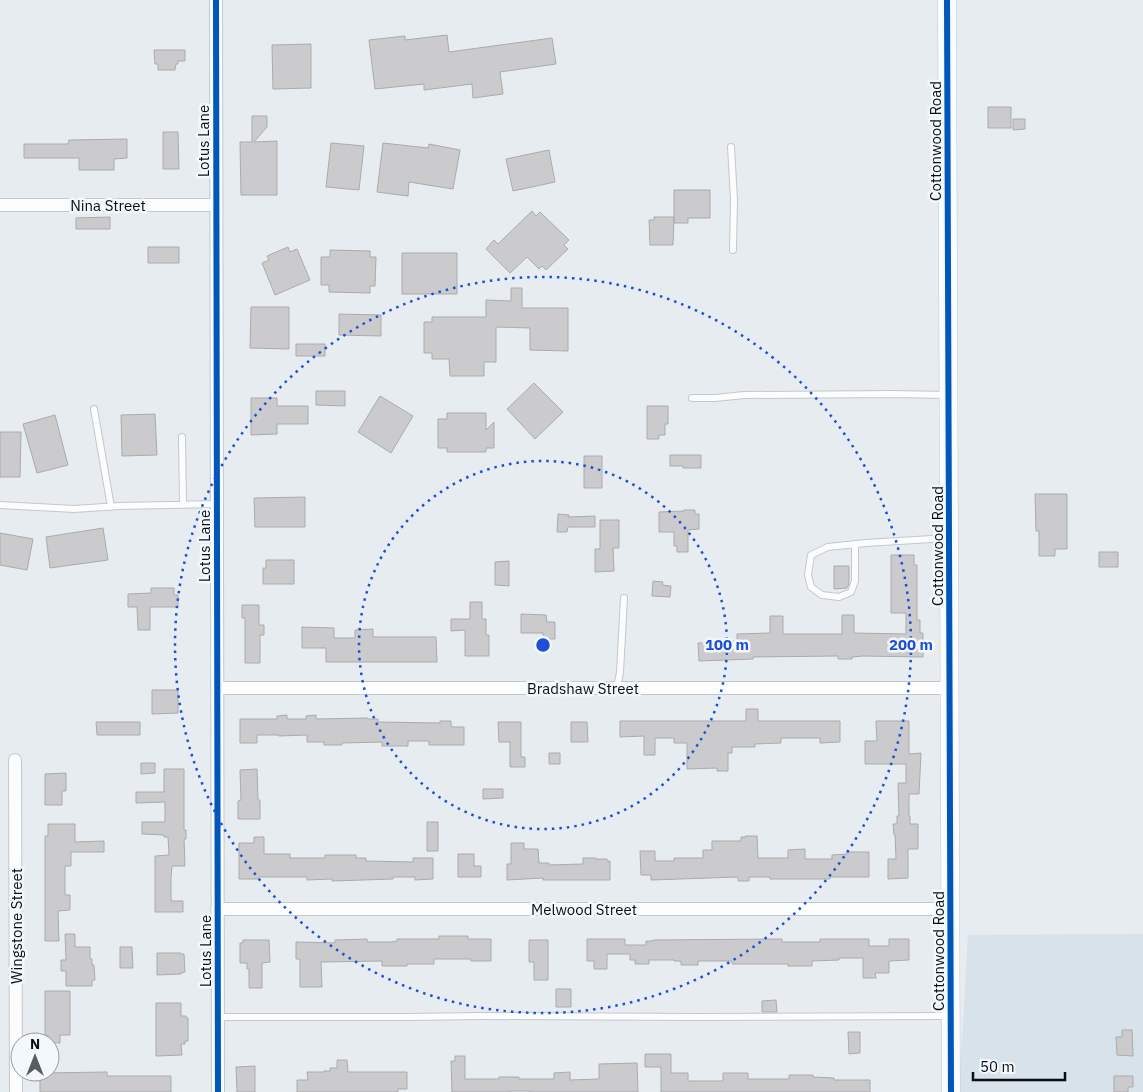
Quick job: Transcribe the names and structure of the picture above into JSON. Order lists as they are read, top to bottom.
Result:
{
  "streets": {
    "street": [
      "Lotus Lane",
      "Cottonwood Road",
      "Nina Street",
      "Bradshaw Street",
      "Melwood Street",
      "Wingstone Street"
    ]
  },
  "crossings": [
    ["Lotus Lane", "Nina Street"],
    ["Lotus Lane", "Bradshaw Street"],
    ["Lotus Lane", "Melwood Street"],
    ["Cottonwood Road", "Bradshaw Street"],
    ["Cottonwood Road", "Melwood Street"]
  ],
  "scale_bar": "50 m",
  "north": "top",
  "rings": ["100 m", "200 m"]
}
